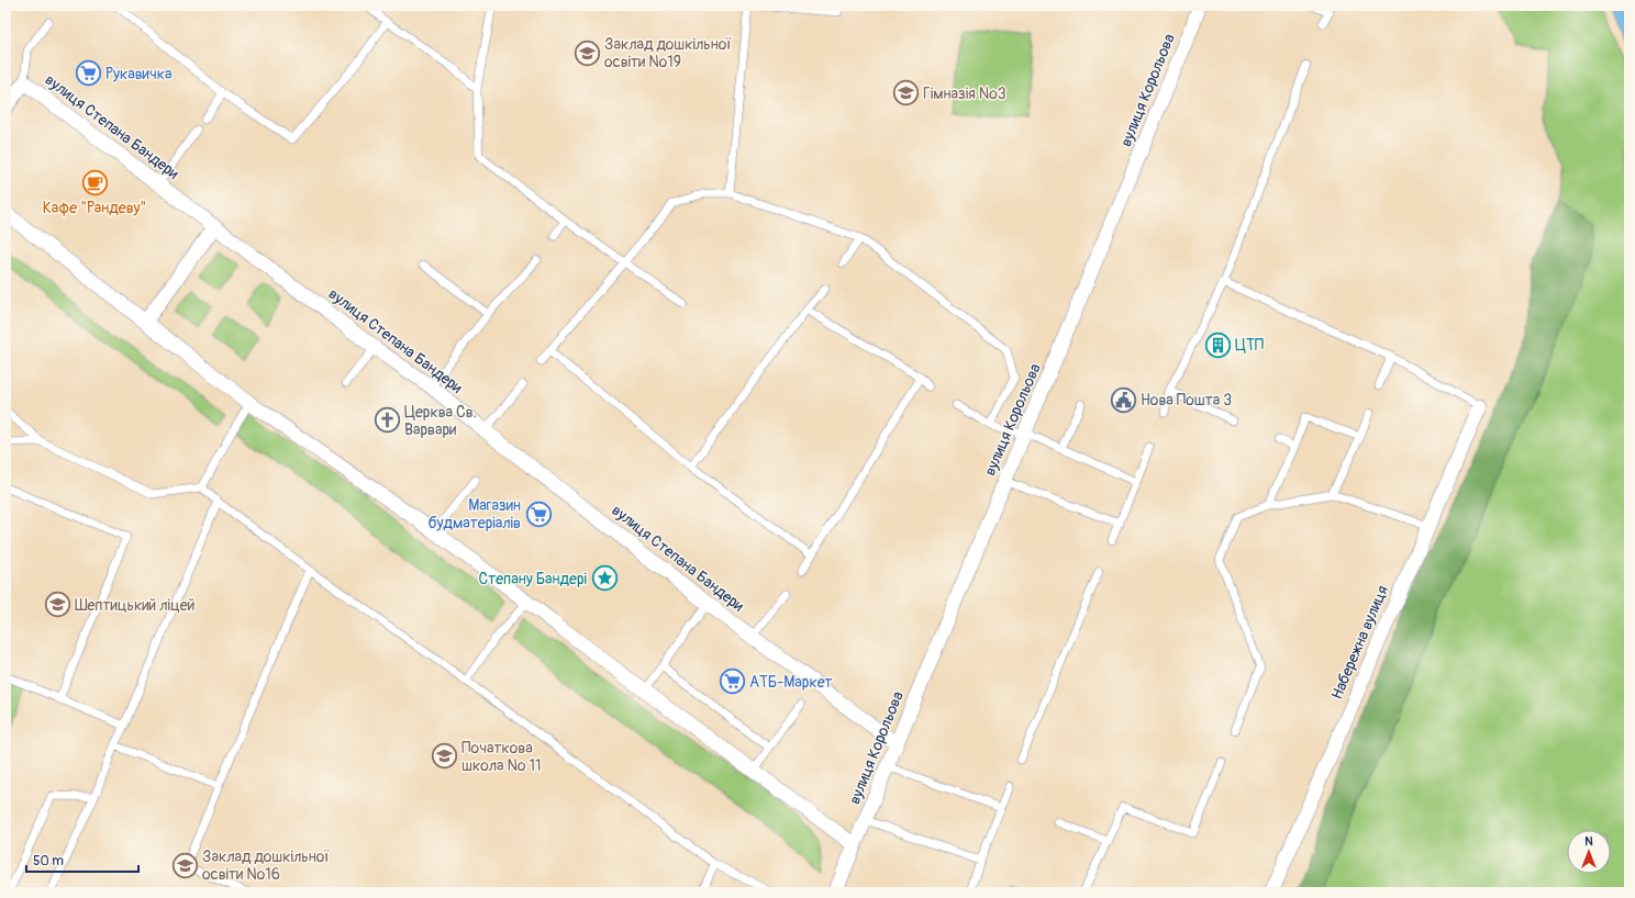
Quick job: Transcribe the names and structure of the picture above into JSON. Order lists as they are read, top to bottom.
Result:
{
  "streets": {
    "street": ["вулиця Корольова", "вулиця Степана Бандери", "Набережна вулиця"]
  },
  "crossings": [
    ["вулиця Корольова", "вулиця Степана Бандери"]
  ],
  "places": {
    "school or university": [
      "Заклад дошкільної освіти №19",
      "Гімназія №3",
      "Шептицький ліцей",
      "Початкова школа № 11",
      "Заклад дошкільної освіти №16"
    ],
    "supermarket": ["Рукавичка", "Магазин будматеріалів", "АТБ-Маркет"],
    "cafe": ["Кафе \"Рандеву\""],
    "building": ["ЦТП"],
    "public building": ["Нова Пошта 3"],
    "church": ["Церква Св. Варвари"],
    "place": ["Степану Бандері"]
  },
  "scale_bar": "50 m",
  "north": "top"
}
